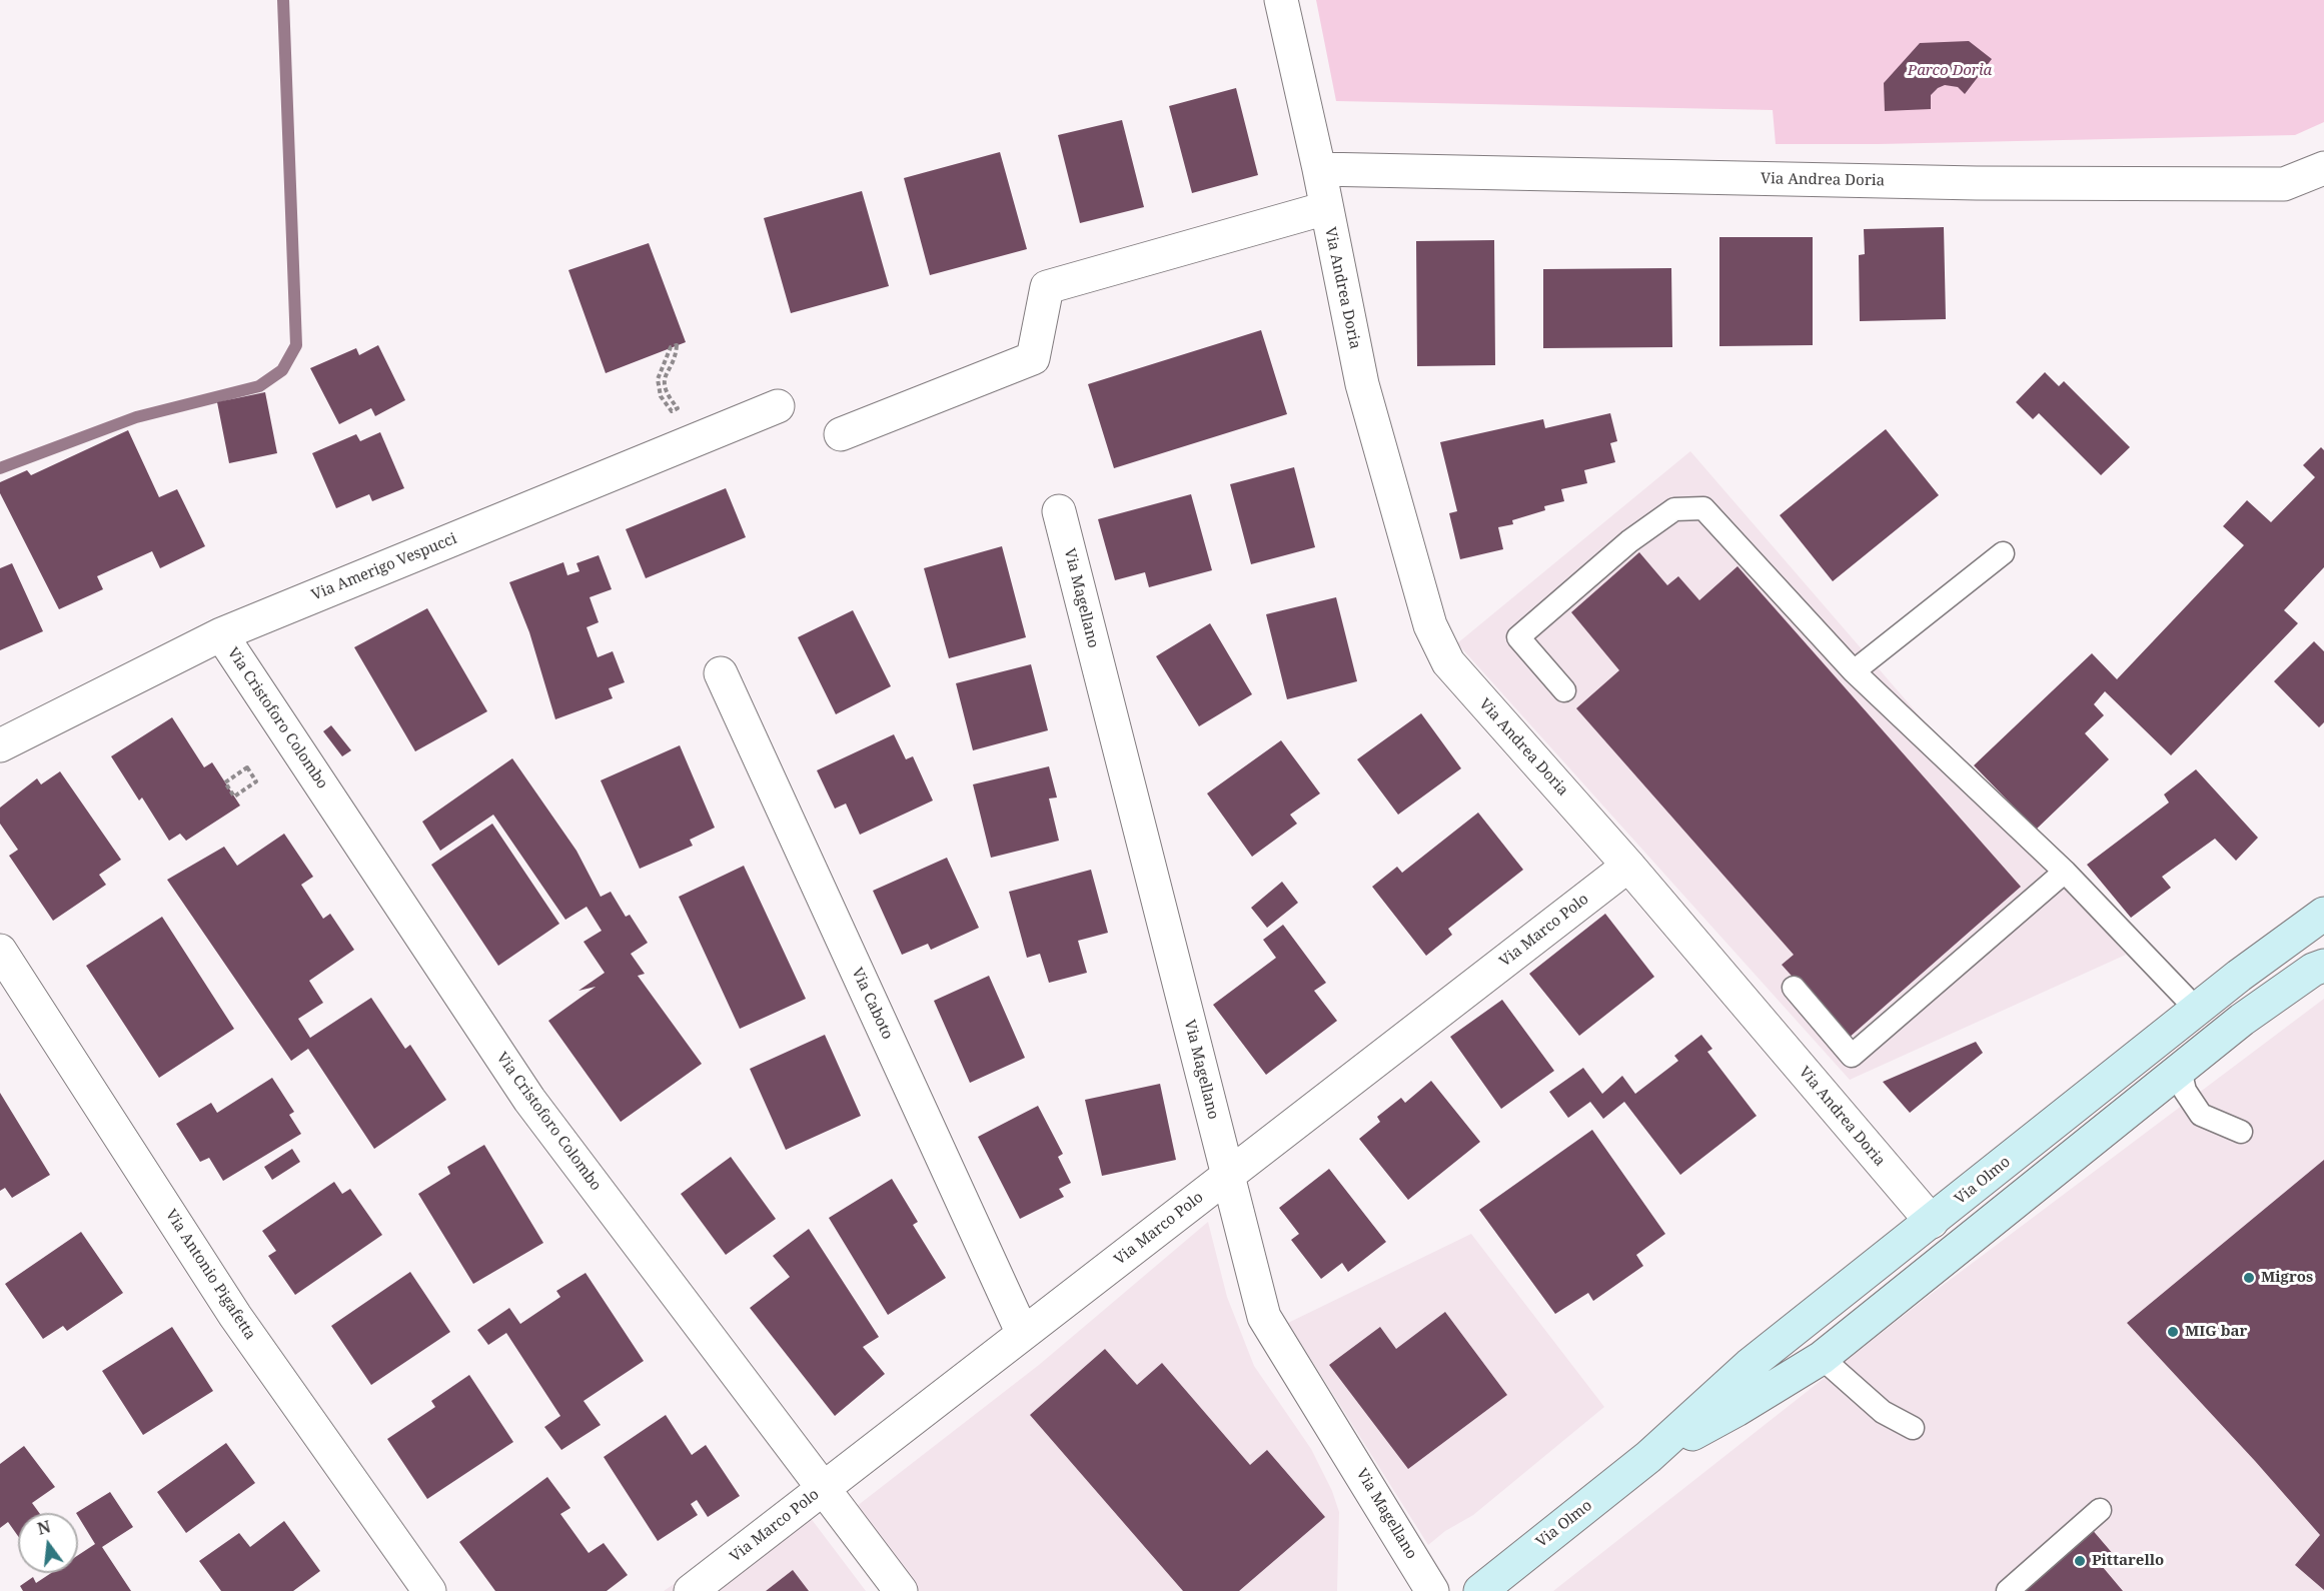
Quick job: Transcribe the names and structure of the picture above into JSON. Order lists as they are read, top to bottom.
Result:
{
  "streets": {
    "main road": ["Via Olmo"],
    "street": [
      "Via Andrea Doria",
      "Via Amerigo Vespucci",
      "Via Magellano",
      "Via Cristoforo Colombo",
      "Via Marco Polo",
      "Via Caboto",
      "Via Antonio Pigafetta"
    ]
  },
  "crossings": [
    ["Via Andrea Doria", "Via Marco Polo"],
    ["Via Andrea Doria", "Via Olmo"],
    ["Via Amerigo Vespucci", "Via Cristoforo Colombo"],
    ["Via Magellano", "Via Marco Polo"],
    ["Via Cristoforo Colombo", "Via Marco Polo"],
    ["Via Marco Polo", "Via Caboto"]
  ],
  "parks": ["Parco Doria"],
  "places": ["Migros", "MIG bar", "Pittarello"],
  "north": "top"
}
